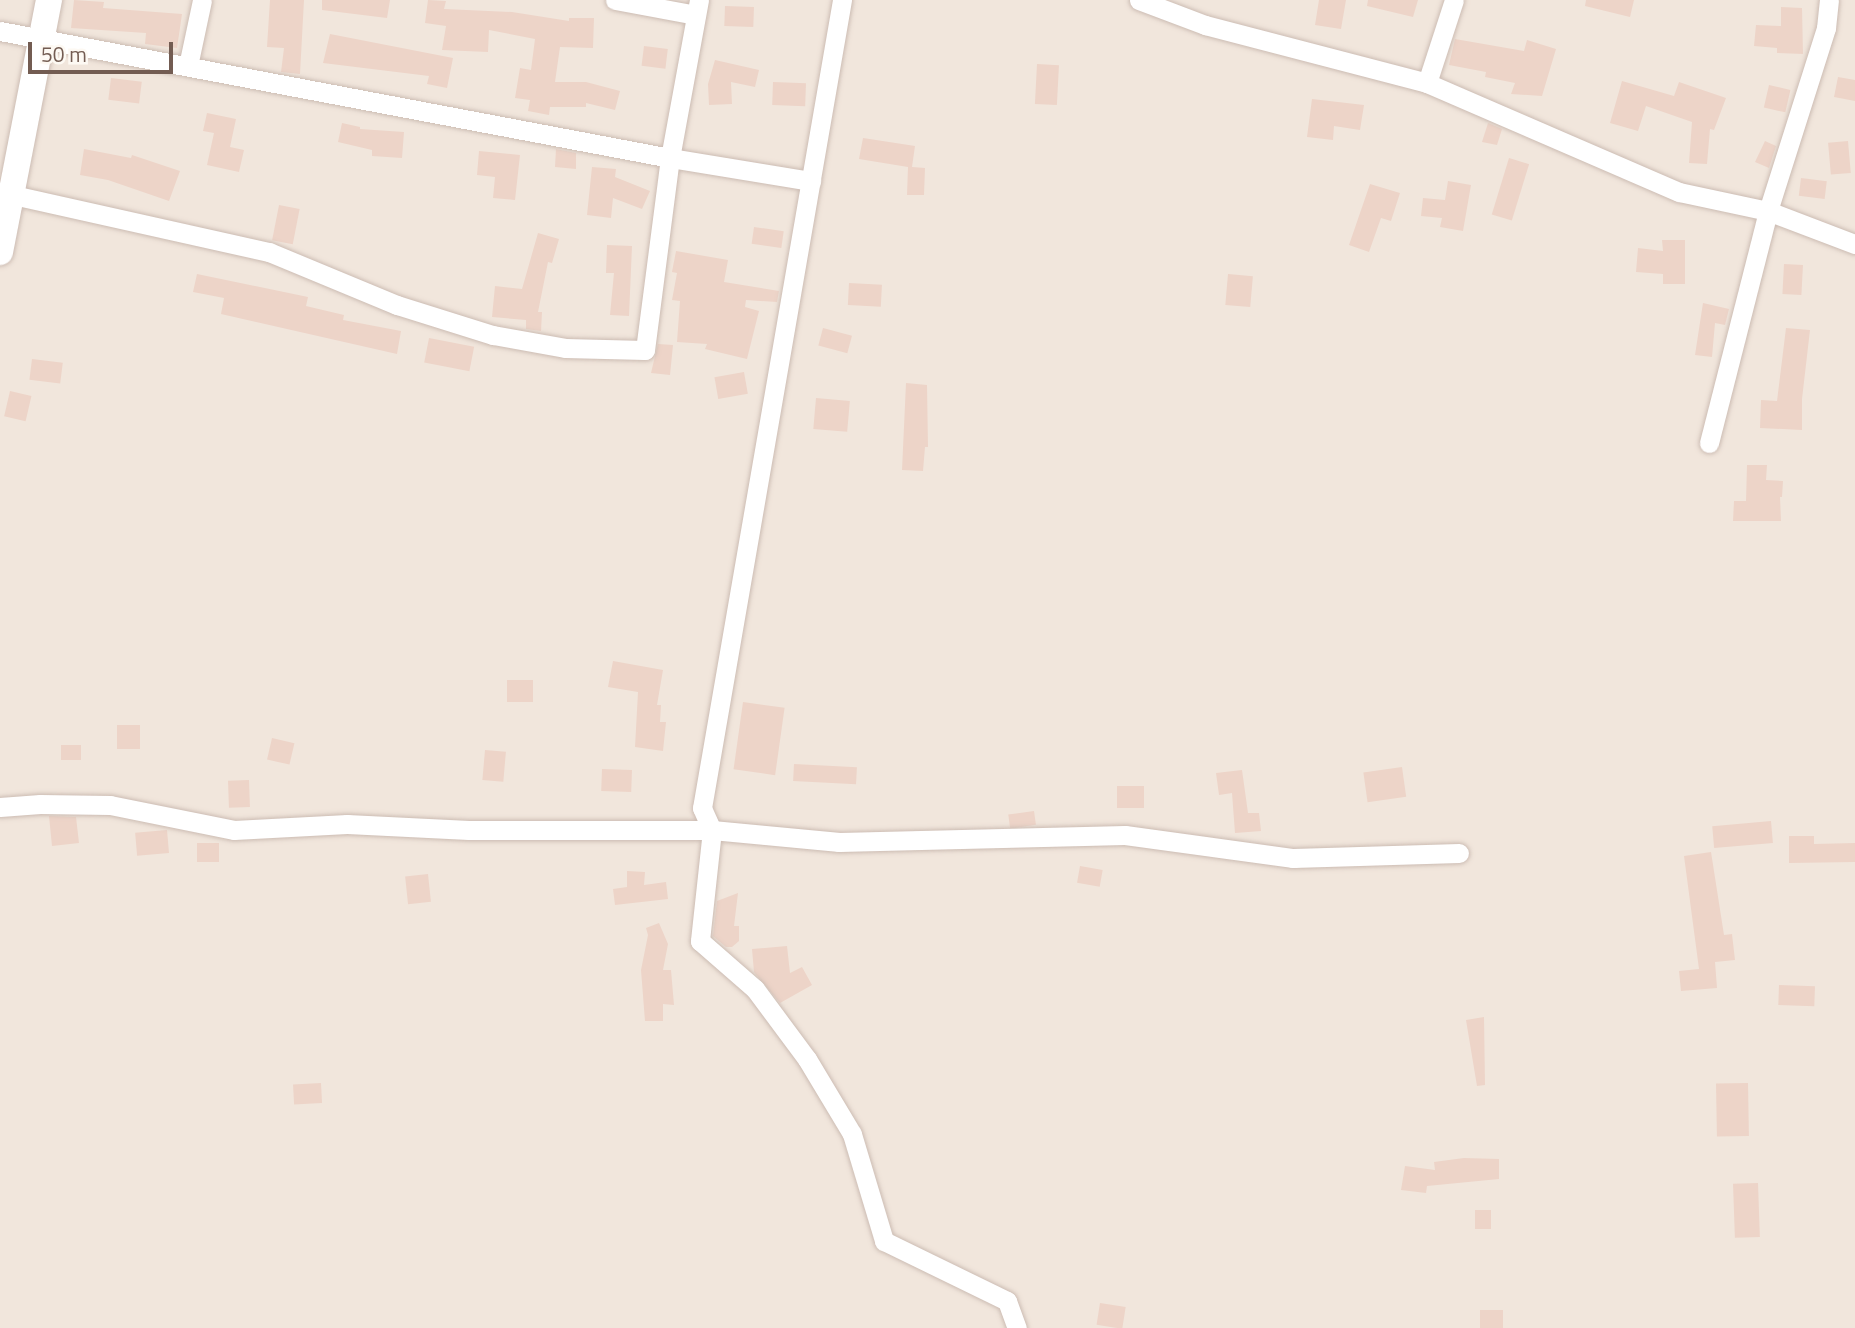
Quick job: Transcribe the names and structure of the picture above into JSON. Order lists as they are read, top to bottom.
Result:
{
  "scale_bar": "50 m"
}
